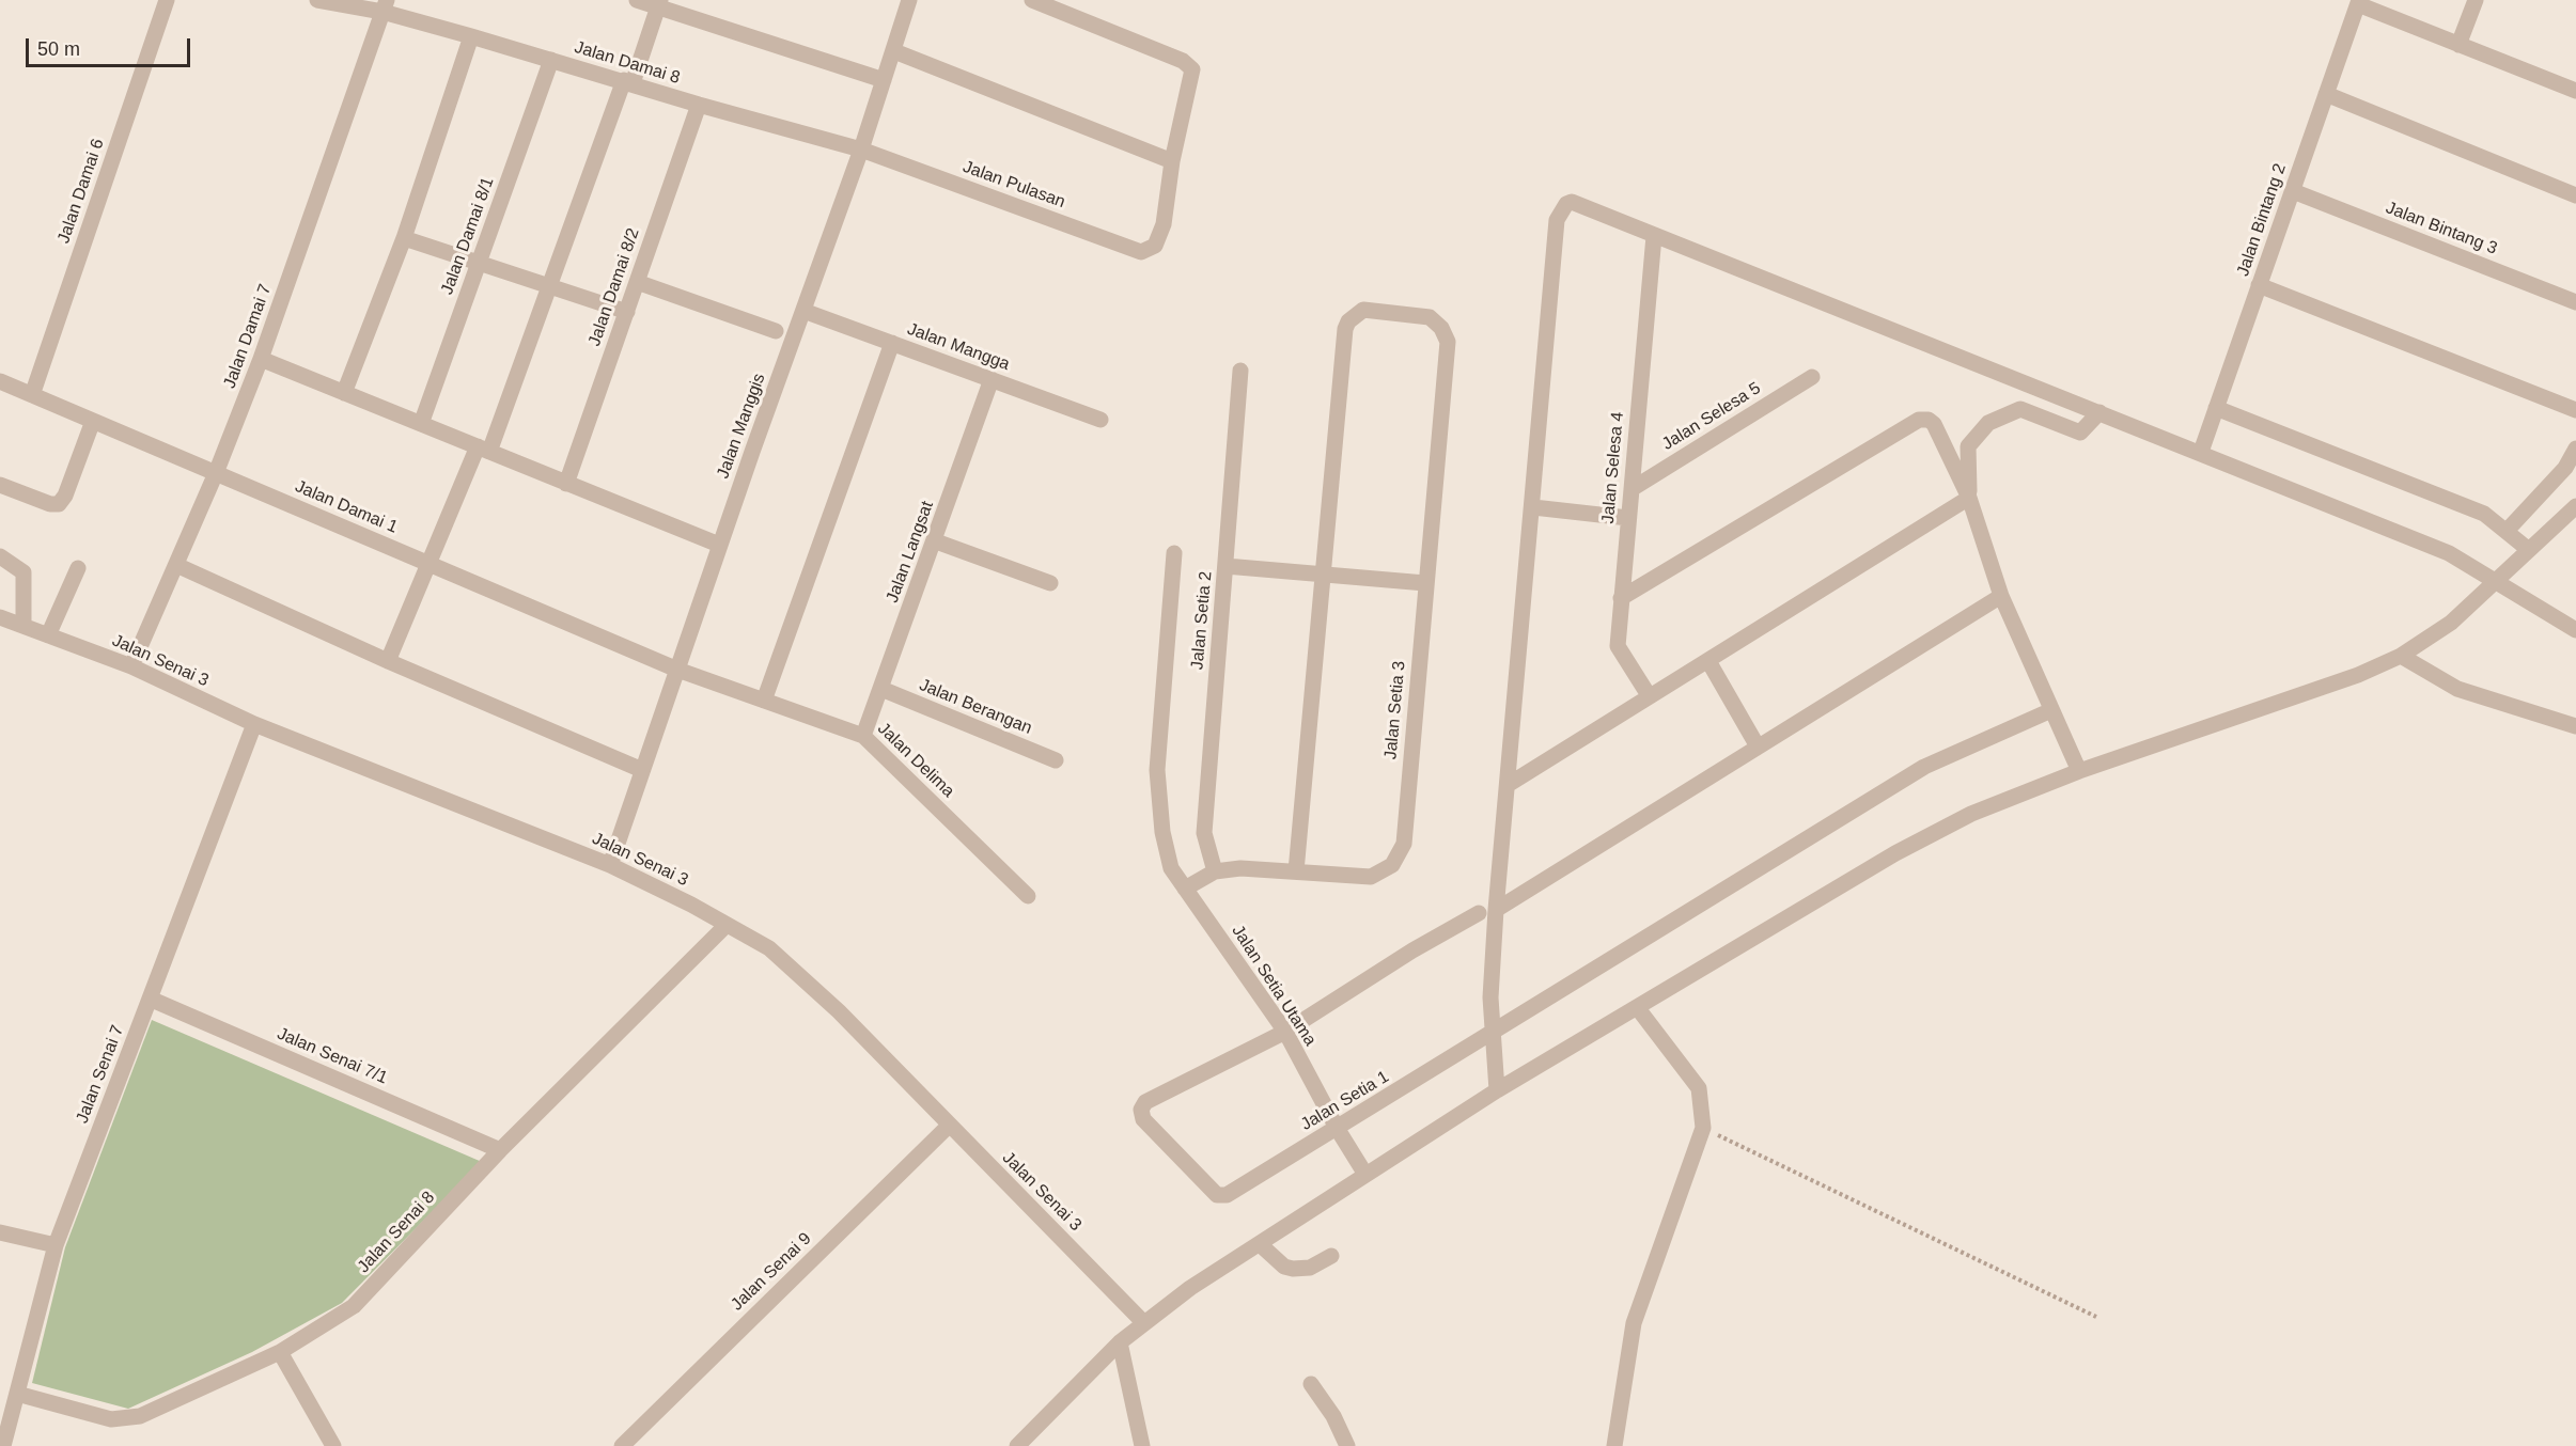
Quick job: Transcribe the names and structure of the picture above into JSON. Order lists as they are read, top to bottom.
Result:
{
  "streets": {
    "street": [
      "Jalan Damai 8",
      "Jalan Pulasan",
      "Jalan Damai 6",
      "Jalan Bintang 2",
      "Jalan Bintang 3",
      "Jalan Damai 8/1",
      "Jalan Damai 8/2",
      "Jalan Damai 7",
      "Jalan Mangga",
      "Jalan Selesa 5",
      "Jalan Manggis",
      "Jalan Selesa 4",
      "Jalan Damai 1",
      "Jalan Langsat",
      "Jalan Setia 2",
      "Jalan Senai 3",
      "Jalan Berangan",
      "Jalan Setia 3",
      "Jalan Delima",
      "Jalan Setia Utama",
      "Jalan Senai 7/1",
      "Jalan Senai 7",
      "Jalan Setia 1",
      "Jalan Senai 8",
      "Jalan Senai 9"
    ]
  },
  "crossings": [
    ["Jalan Damai 8", "Jalan Pulasan"],
    ["Jalan Damai 8", "Jalan Damai 8/1"],
    ["Jalan Damai 8", "Jalan Damai 8/2"],
    ["Jalan Damai 8", "Jalan Damai 7"],
    ["Jalan Damai 8", "Jalan Manggis"],
    ["Jalan Pulasan", "Jalan Manggis"],
    ["Jalan Damai 6", "Jalan Damai 1"],
    ["Jalan Bintang 2", "Jalan Bintang 3"],
    ["Jalan Damai 7", "Jalan Damai 1"],
    ["Jalan Damai 7", "Jalan Senai 3"],
    ["Jalan Mangga", "Jalan Manggis"],
    ["Jalan Mangga", "Jalan Langsat"],
    ["Jalan Selesa 5", "Jalan Selesa 4"],
    ["Jalan Manggis", "Jalan Damai 1"],
    ["Jalan Manggis", "Jalan Senai 3"],
    ["Jalan Manggis", "Jalan Delima"],
    ["Jalan Damai 1", "Jalan Delima"],
    ["Jalan Langsat", "Jalan Berangan"],
    ["Jalan Langsat", "Jalan Delima"],
    ["Jalan Setia 2", "Jalan Setia 3"],
    ["Jalan Senai 3", "Jalan Senai 7"],
    ["Jalan Senai 3", "Jalan Senai 8"],
    ["Jalan Senai 3", "Jalan Senai 9"],
    ["Jalan Setia 3", "Jalan Setia Utama"],
    ["Jalan Setia Utama", "Jalan Setia 1"],
    ["Jalan Senai 7/1", "Jalan Senai 7"],
    ["Jalan Senai 7/1", "Jalan Senai 8"],
    ["Jalan Senai 7", "Jalan Senai 8"]
  ],
  "scale_bar": "50 m"
}
